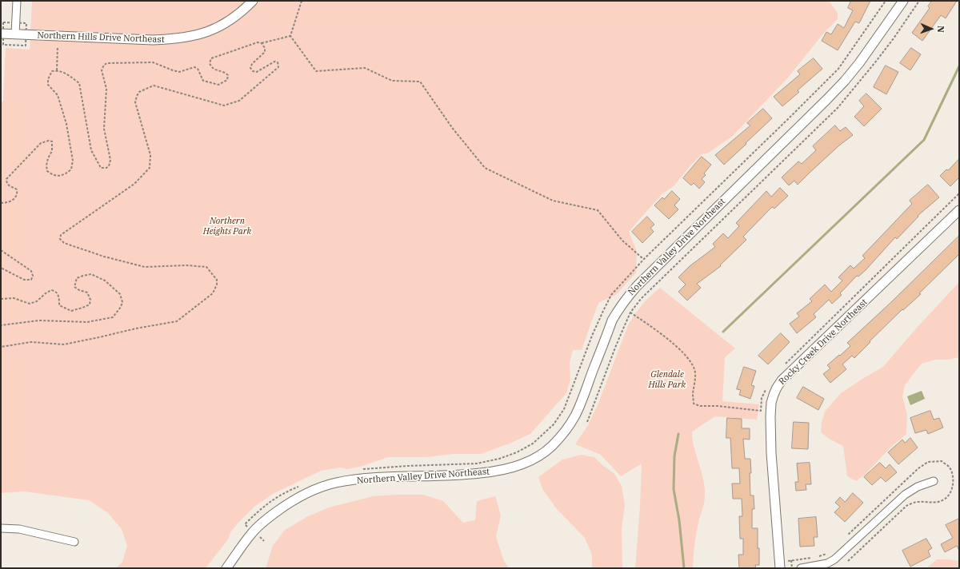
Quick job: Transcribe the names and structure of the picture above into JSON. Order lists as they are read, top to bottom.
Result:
{
  "streets": {
    "street": ["Northern Hills Drive Northeast", "Northern Valley Drive Northeast", "Rocky Creek Drive Northeast"]
  },
  "parks": ["Northern Heights Park", "Glendale Hills Park"],
  "north": "right"
}
